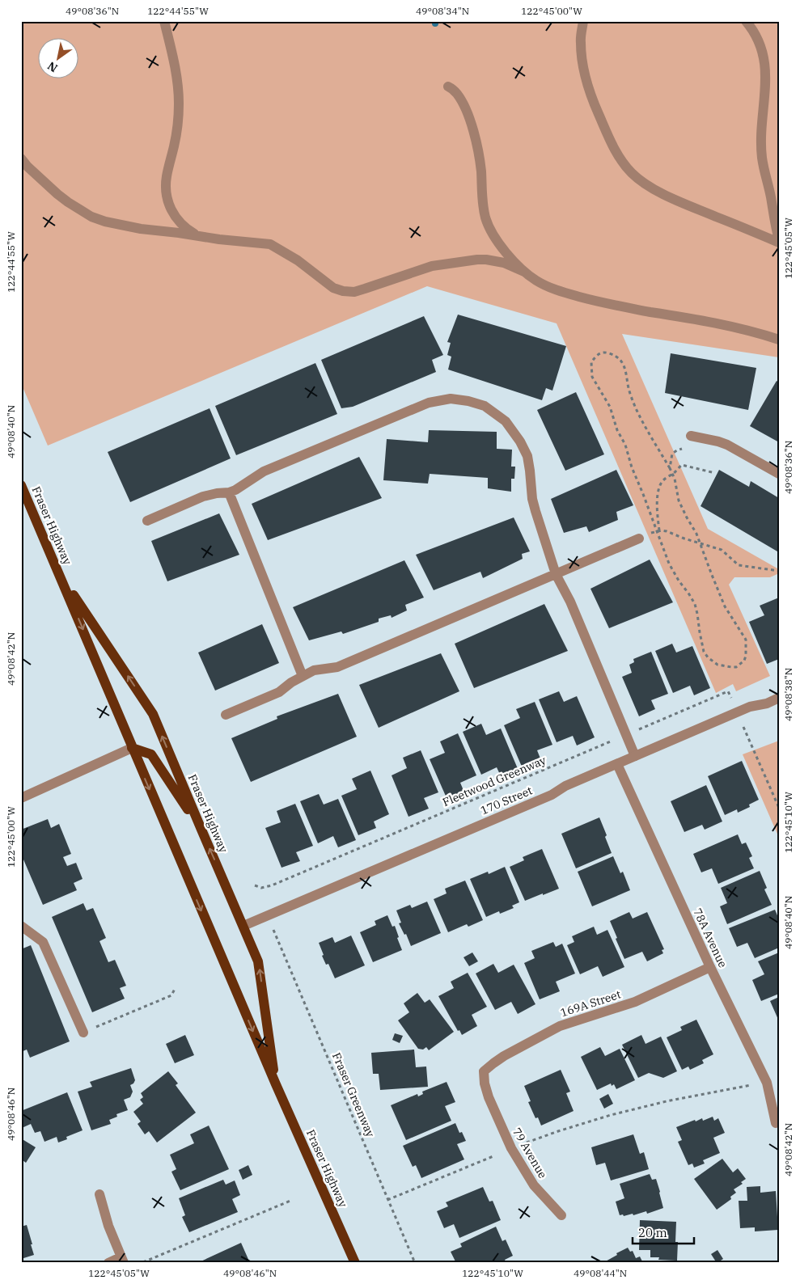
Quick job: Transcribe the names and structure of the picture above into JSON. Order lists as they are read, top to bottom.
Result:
{
  "streets": {
    "main road": ["Fraser Highway"],
    "street": [
      "170 Street",
      "78A Avenue",
      "169A Street",
      "79 Avenue"
    ],
    "path": ["Fleetwood Greenway", "Fraser Greenway"]
  },
  "crossings": [
    ["Fraser Highway", "170 Street"],
    ["170 Street", "78A Avenue"],
    ["78A Avenue", "169A Street"],
    ["169A Street", "79 Avenue"]
  ],
  "scale_bar": "20 m",
  "north": "bottom left",
  "coordinates": [
    "49°08'36\"N",
    "122°44'55\"W",
    "49°08'34\"N",
    "122°45'00\"W",
    "122°45'05\"W",
    "49°08'40\"N",
    "49°08'42\"N",
    "49°08'38\"N",
    "122°45'10\"W",
    "49°08'46\"N",
    "49°08'44\"N"
  ]
}
